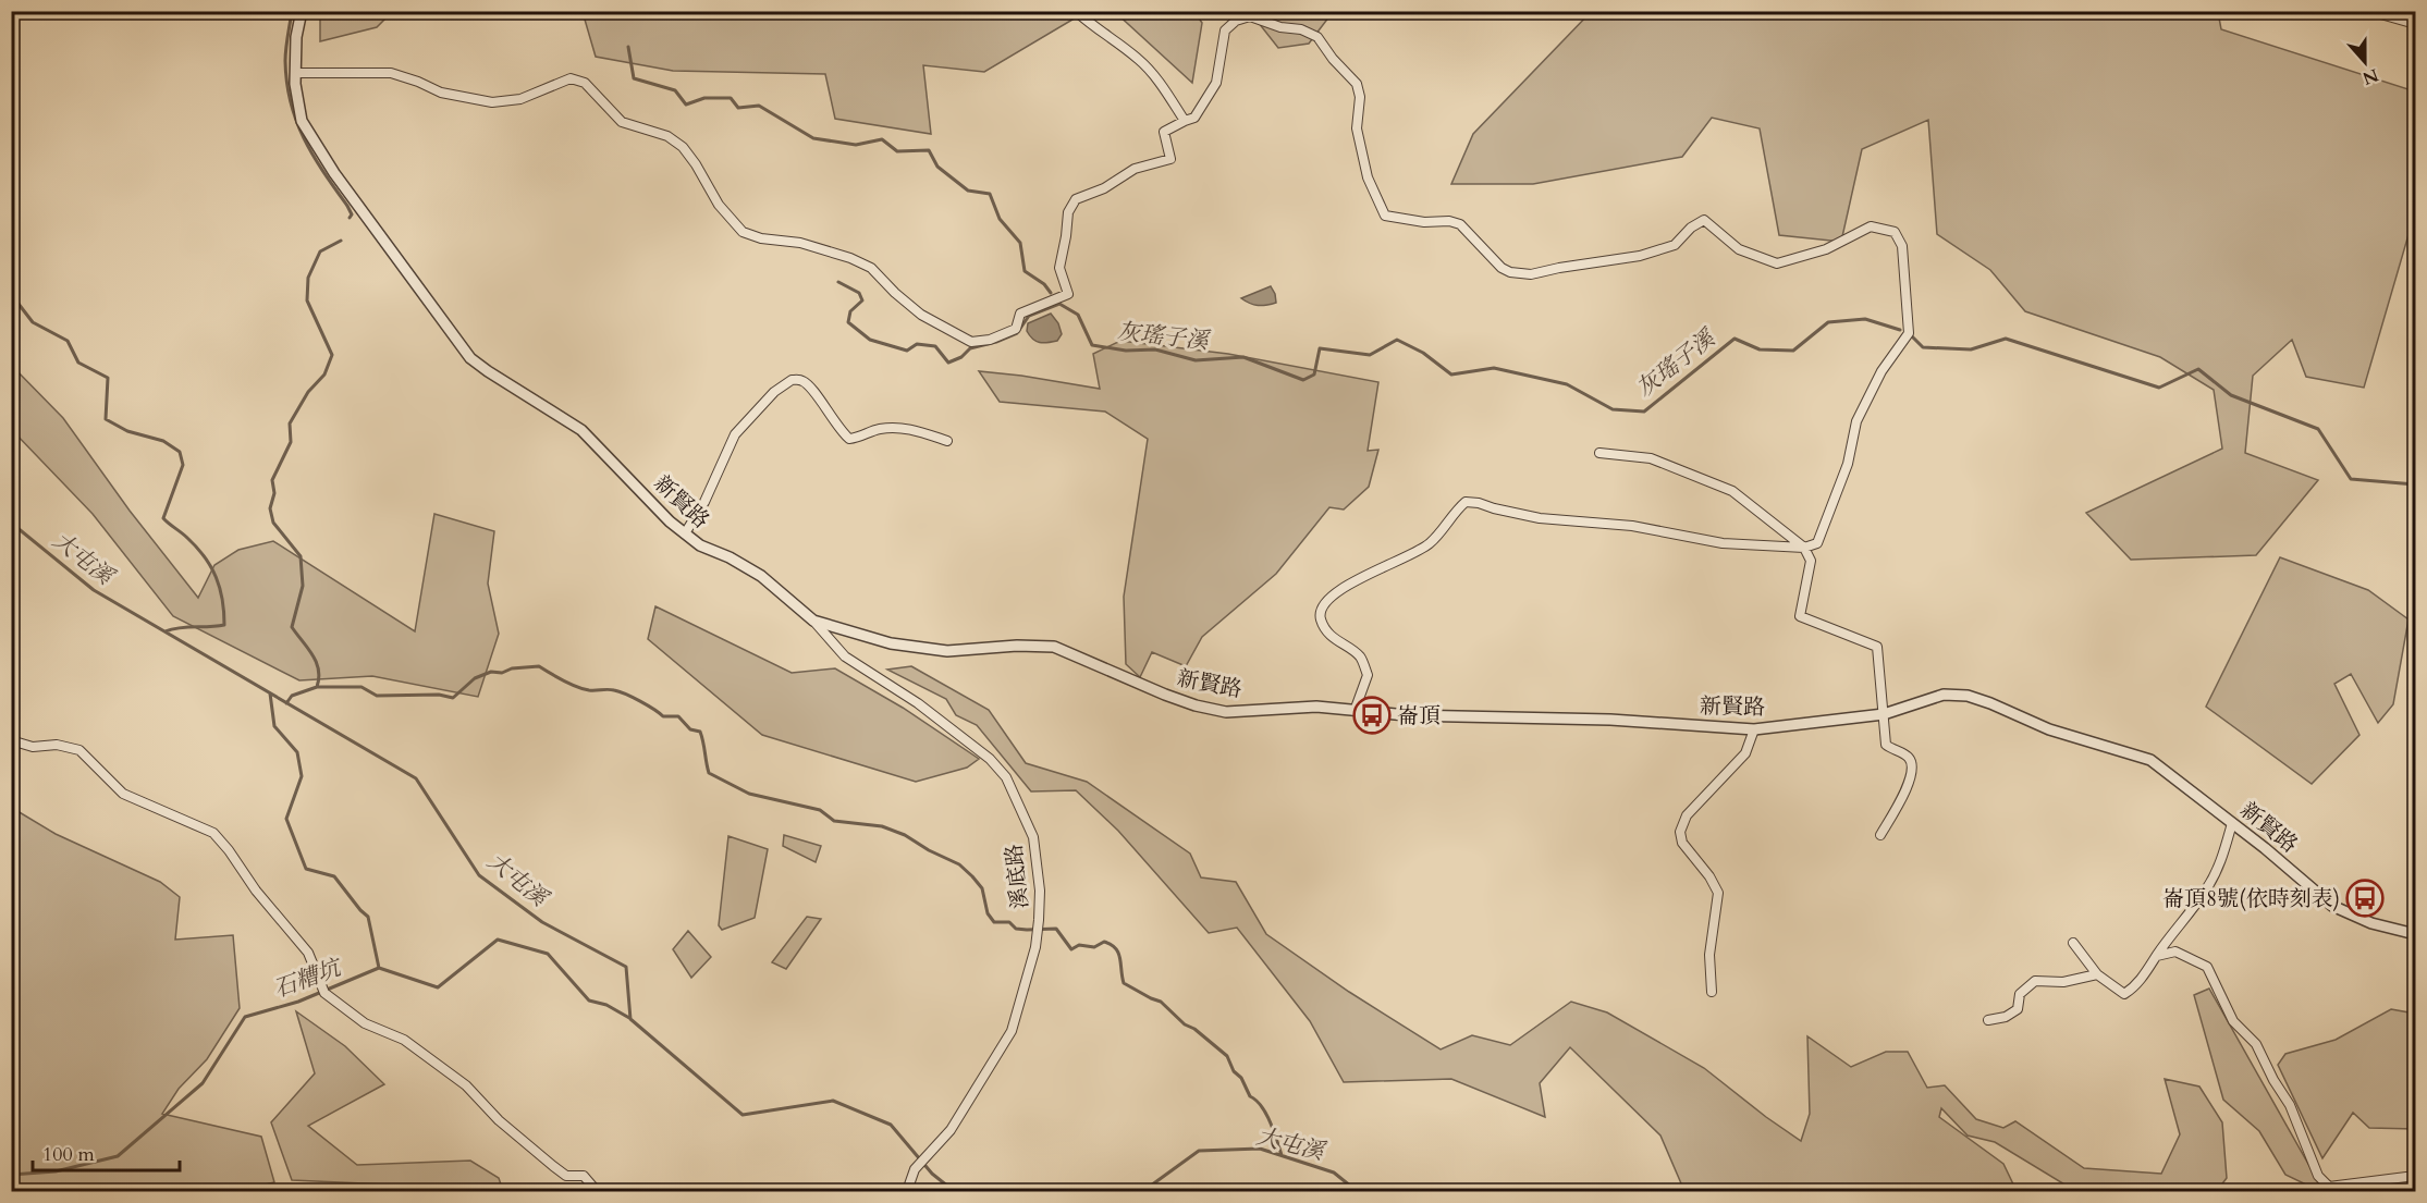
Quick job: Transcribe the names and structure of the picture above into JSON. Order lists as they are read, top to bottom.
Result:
{
  "streets": {
    "street": ["新賢路", "溪底路"]
  },
  "crossings": [
    ["新賢路", "溪底路"]
  ],
  "water": ["灰瑤子溪", "大屯溪", "石糟坑"],
  "places": {
    "bus stop": ["崙頂", "崙頂8號(依時刻表)"]
  },
  "scale_bar": "100 m",
  "north": "bottom"
}
